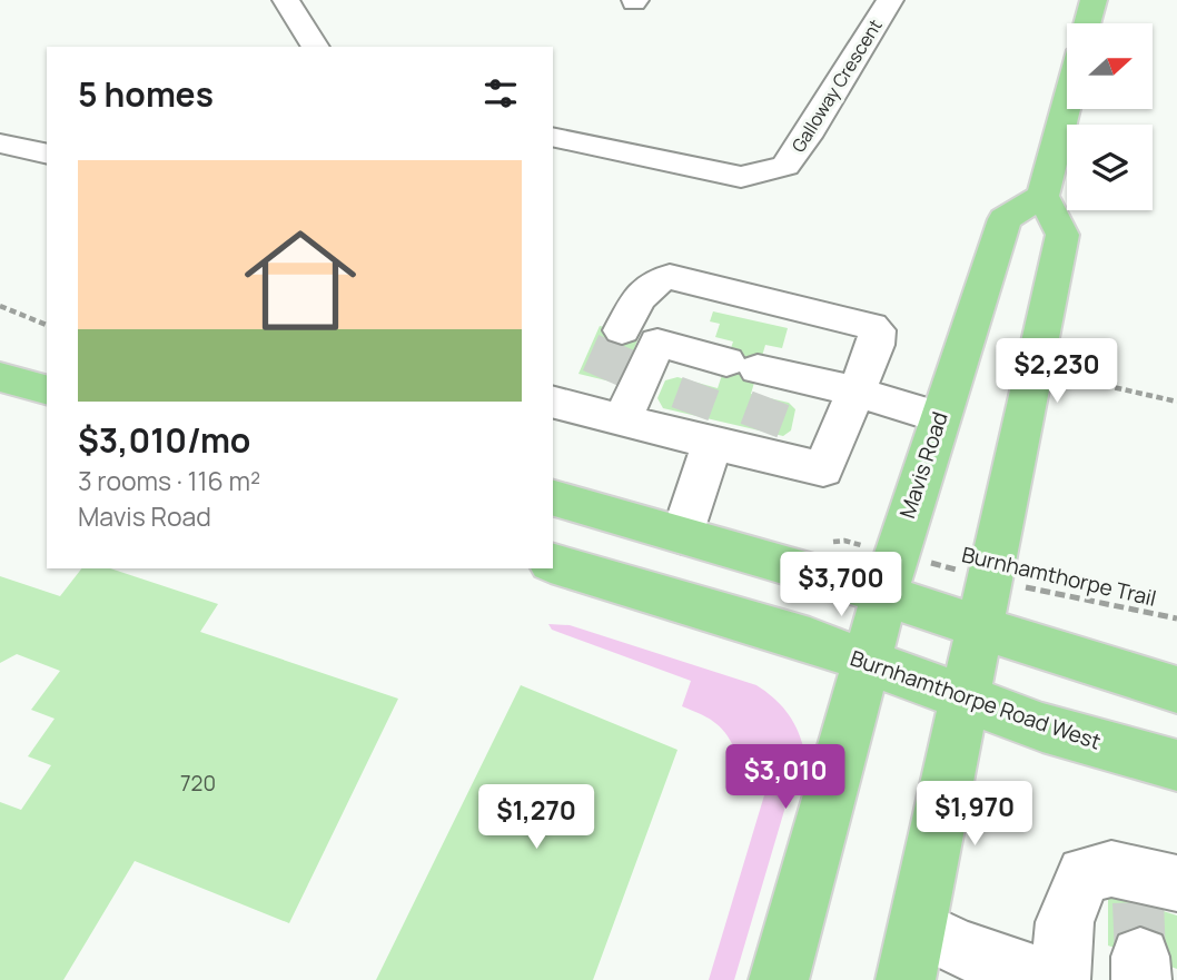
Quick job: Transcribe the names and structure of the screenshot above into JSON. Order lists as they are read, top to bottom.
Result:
{
  "streets": {
    "main road": ["Mavis Road", "Burnhamthorpe Road West"],
    "street": ["Galloway Crescent"],
    "path": ["Burnhamthorpe Trail"]
  },
  "crossings": [
    ["Mavis Road", "Burnhamthorpe Trail"],
    ["Mavis Road", "Burnhamthorpe Road West"]
  ],
  "house_numbers": ["720"],
  "north": "right",
  "page": {
    "heading": "5 homes",
    "list": [
      {
        "name": "$3,010/mo",
        "note": "3 rooms · 116 m² · Mavis Road"
      }
    ],
    "price": [
      "$2,230",
      "$3,700",
      "$3,010",
      "$1,970",
      "$1,270"
    ]
  }
}
